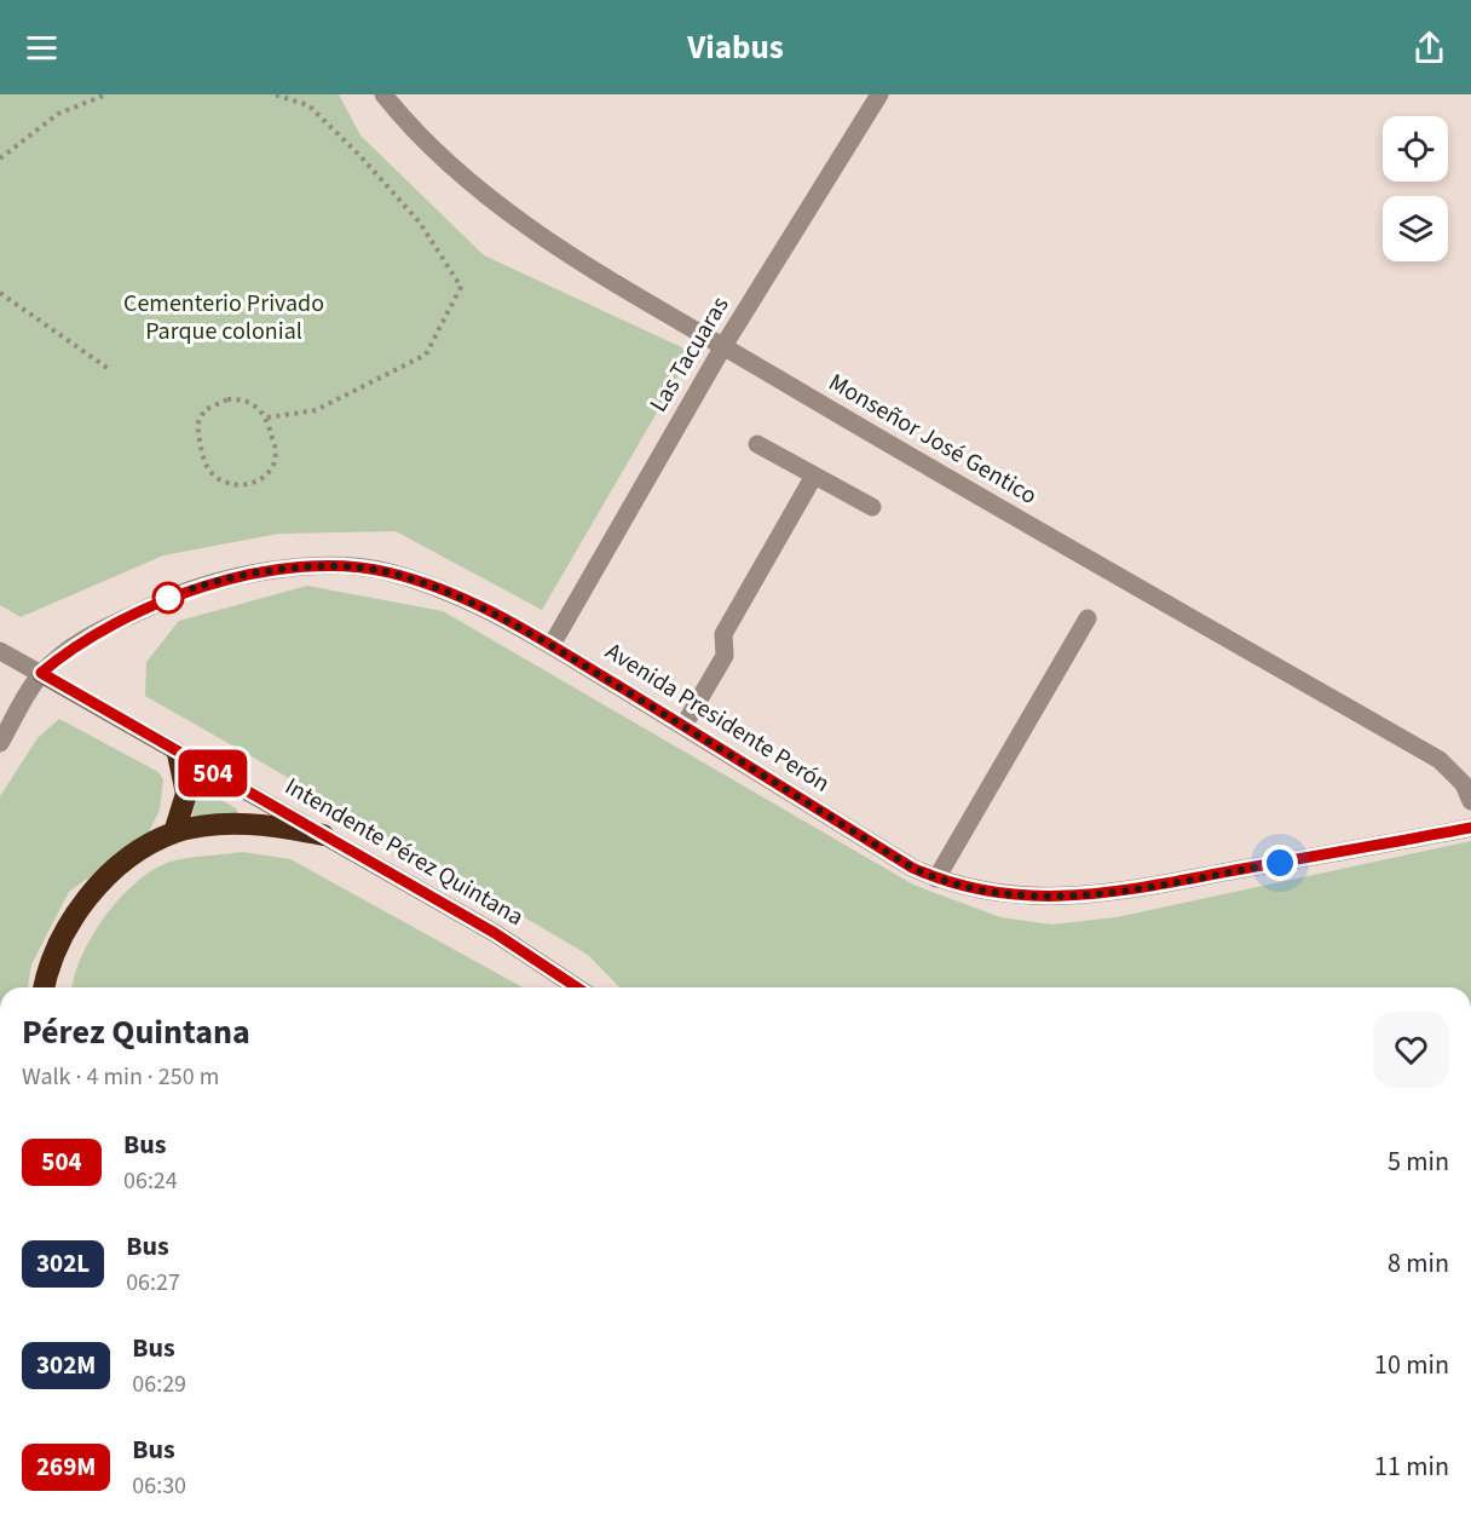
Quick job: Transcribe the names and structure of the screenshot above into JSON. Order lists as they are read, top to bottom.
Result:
{
  "streets": {
    "main road": ["Intendente Pérez Quintana"],
    "street": ["Las Tacuaras", "Monseñor José Gentico", "Avenida Presidente Perón"]
  },
  "crossings": [
    ["Las Tacuaras", "Monseñor José Gentico"],
    ["Las Tacuaras", "Avenida Presidente Perón"],
    ["Avenida Presidente Perón", "Intendente Pérez Quintana"]
  ],
  "parks": ["Cementerio Privado Parque colonial"],
  "lines": ["bus line 504"],
  "page": {
    "header": "Viabus",
    "on_map": "504",
    "heading": ["Pérez Quintana", "Walk · 4 min · 250 m"],
    "list": [
      {
        "mark": "504",
        "name": "Bus",
        "note": "06:24",
        "value": "5 min"
      },
      {
        "mark": "302L",
        "name": "Bus",
        "note": "06:27",
        "value": "8 min"
      },
      {
        "mark": "302M",
        "name": "Bus",
        "note": "06:29",
        "value": "10 min"
      },
      {
        "mark": "269M",
        "name": "Bus",
        "note": "06:30",
        "value": "11 min"
      }
    ]
  }
}
